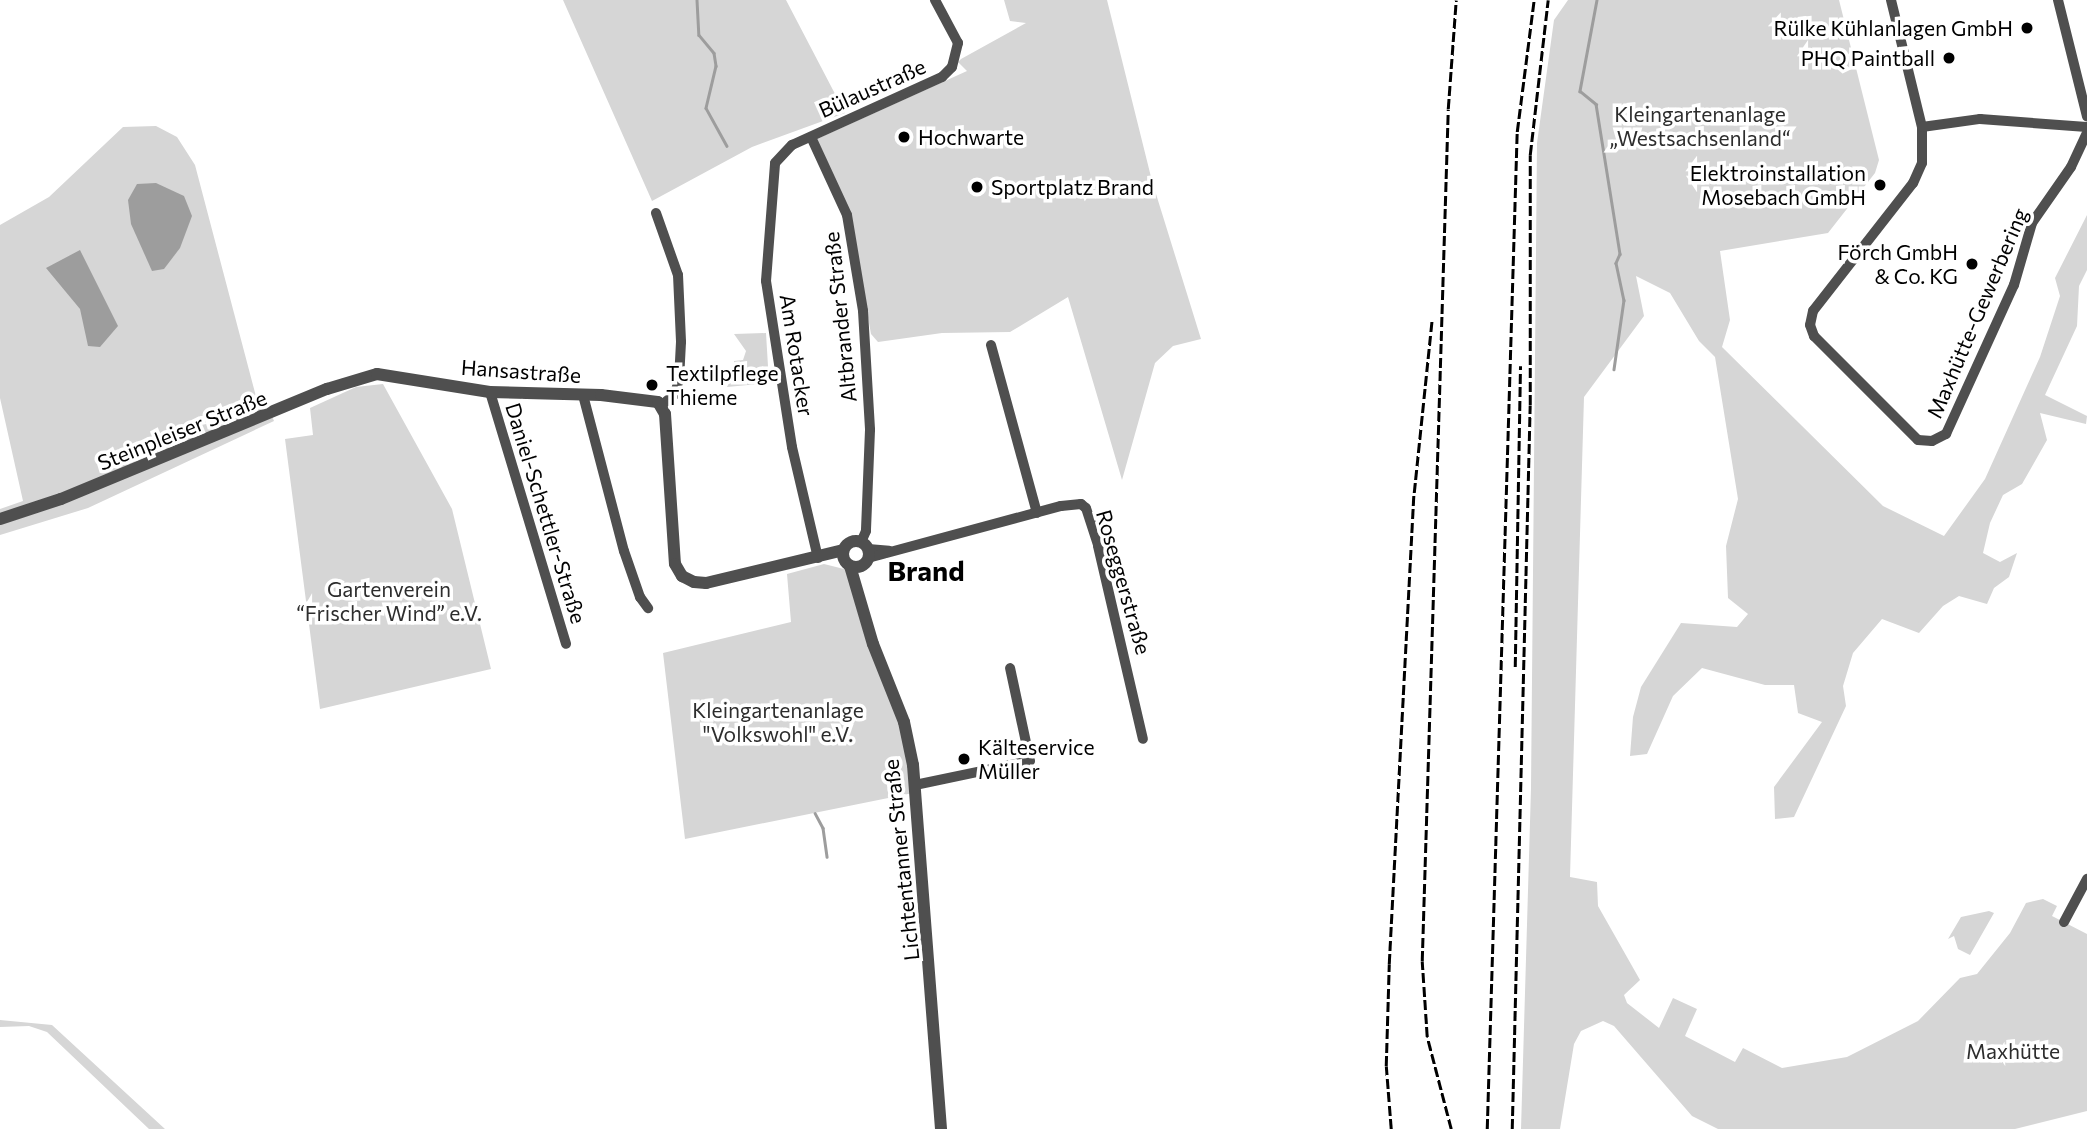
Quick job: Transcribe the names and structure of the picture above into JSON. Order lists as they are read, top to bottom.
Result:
{
  "streets": {
    "street": [
      "Bülaustraße",
      "Maxhütte-Gewerbering",
      "Altbrander Straße",
      "Am Rotacker",
      "Hansastraße",
      "Steinpleiser Straße",
      "Daniel-Schettler-Straße",
      "Roseggerstraße",
      "Lichtentanner Straße"
    ]
  },
  "crossings": [
    ["Bülaustraße", "Altbrander Straße"],
    ["Bülaustraße", "Am Rotacker"],
    ["Altbrander Straße", "Roseggerstraße"],
    ["Altbrander Straße", "Lichtentanner Straße"],
    ["Hansastraße", "Steinpleiser Straße"],
    ["Hansastraße", "Daniel-Schettler-Straße"],
    ["Roseggerstraße", "Lichtentanner Straße"]
  ],
  "districts": ["Brand"],
  "parks": [
    "Kleingartenanlage „Westsachsenland“",
    "Gartenverein “Frischer Wind” e.V.",
    "Kleingartenanlage \"Volkswohl\" e.V.",
    "Maxhütte"
  ],
  "places": [
    "Rülke Kühlanlagen GmbH",
    "PHQ Paintball",
    "Hochwarte",
    "Elektroinstallation Mosebach GmbH",
    "Sportplatz Brand",
    "Förch GmbH & Co. KG",
    "Textilpflege Thieme",
    "Kälteservice Müller"
  ]
}
